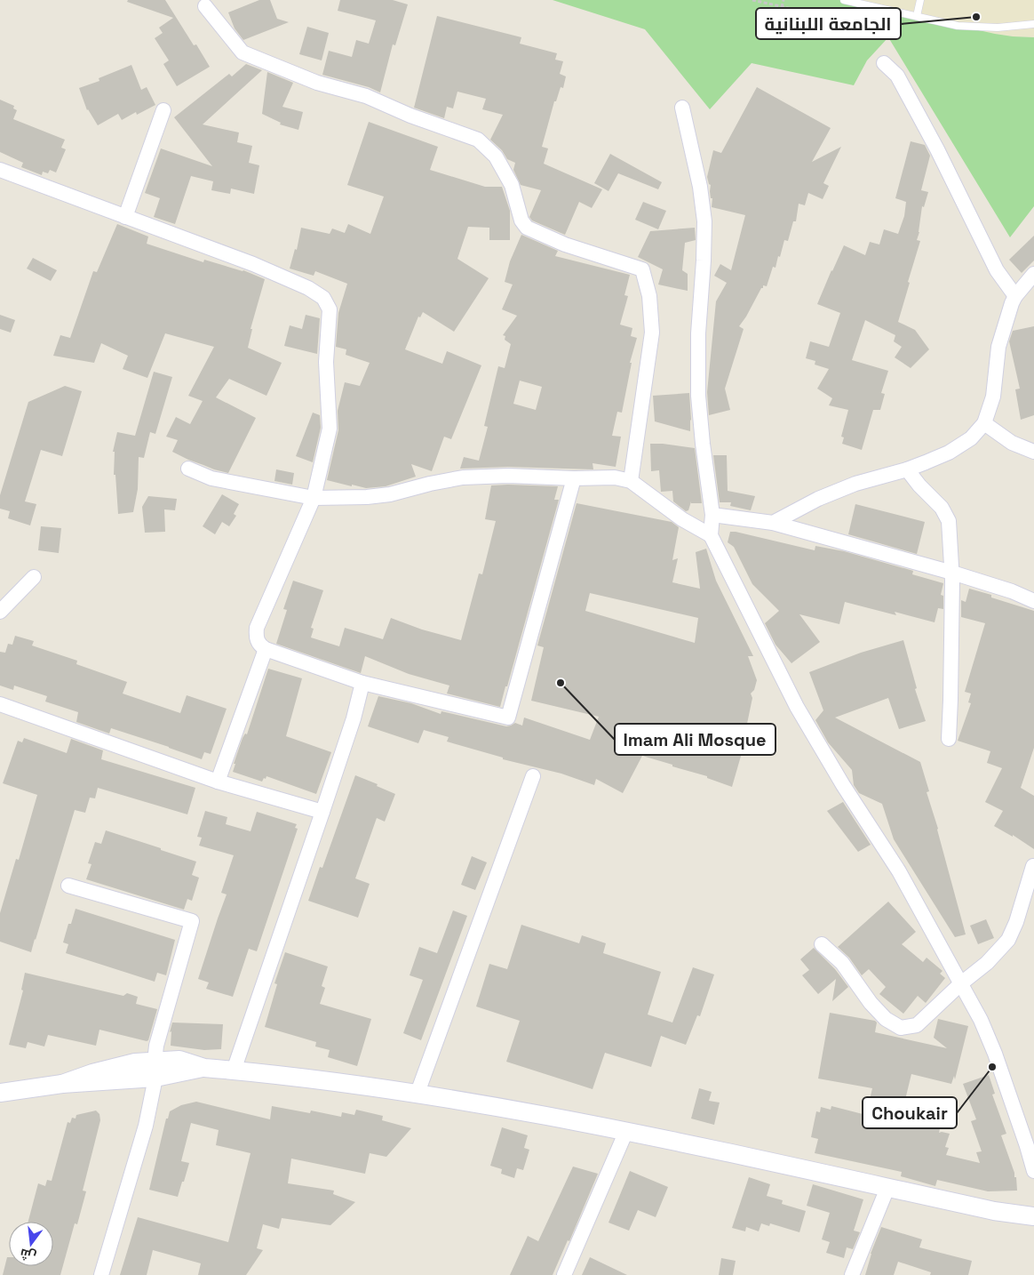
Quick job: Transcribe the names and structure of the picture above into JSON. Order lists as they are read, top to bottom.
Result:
{
  "places": ["الجامعة اللبنانية", "Imam Ali Mosque", "Choukair"],
  "north": "bottom"
}
